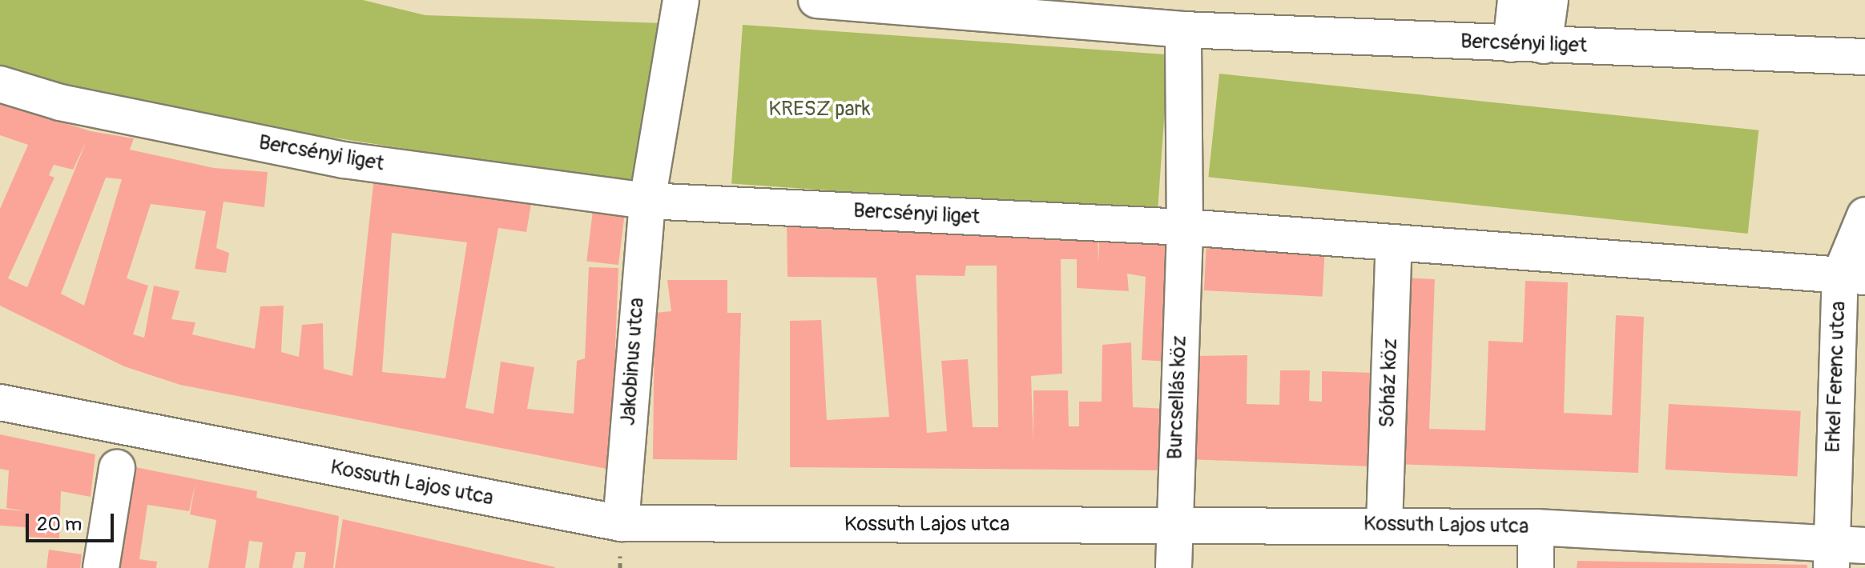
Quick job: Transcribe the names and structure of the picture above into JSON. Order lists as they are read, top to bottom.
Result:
{
  "streets": {
    "street": [
      "Bercsényi liget",
      "Jakobinus utca",
      "Erkel Ferenc utca",
      "Sóház köz",
      "Burcsellás köz",
      "Kossuth Lajos utca"
    ]
  },
  "crossings": [
    ["Bercsényi liget", "Jakobinus utca"],
    ["Bercsényi liget", "Erkel Ferenc utca"],
    ["Bercsényi liget", "Sóház köz"],
    ["Bercsényi liget", "Burcsellás köz"],
    ["Jakobinus utca", "Kossuth Lajos utca"],
    ["Erkel Ferenc utca", "Kossuth Lajos utca"],
    ["Sóház köz", "Kossuth Lajos utca"],
    ["Burcsellás köz", "Kossuth Lajos utca"]
  ],
  "parks": ["KRESZ park"],
  "scale_bar": "20 m"
}
